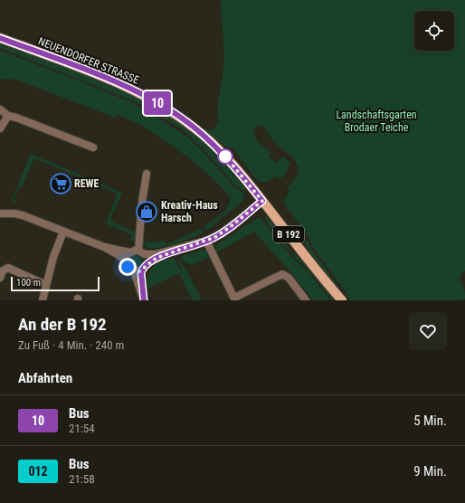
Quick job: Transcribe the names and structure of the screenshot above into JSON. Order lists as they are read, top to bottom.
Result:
{
  "streets": {
    "main road": ["NEUENDORFER STRASSE", "B 192"]
  },
  "parks": ["Landschaftsgarten Brodaer Teiche"],
  "places": {
    "supermarket": ["REWE"],
    "shop": ["Kreativ-Haus Harsch"]
  },
  "lines": ["bus line 10"],
  "scale_bar": "100 m",
  "page": {
    "on_map": "10",
    "scale": "100 m",
    "heading": [
      ["An der B 192", "Zu Fuß · 4 Min. · 240 m"],
      "Abfahrten"
    ],
    "list": [
      {
        "mark": "10",
        "name": "Bus",
        "note": "21:54",
        "value": "5 Min."
      },
      {
        "mark": "012",
        "name": "Bus",
        "note": "21:58",
        "value": "9 Min."
      }
    ]
  }
}
